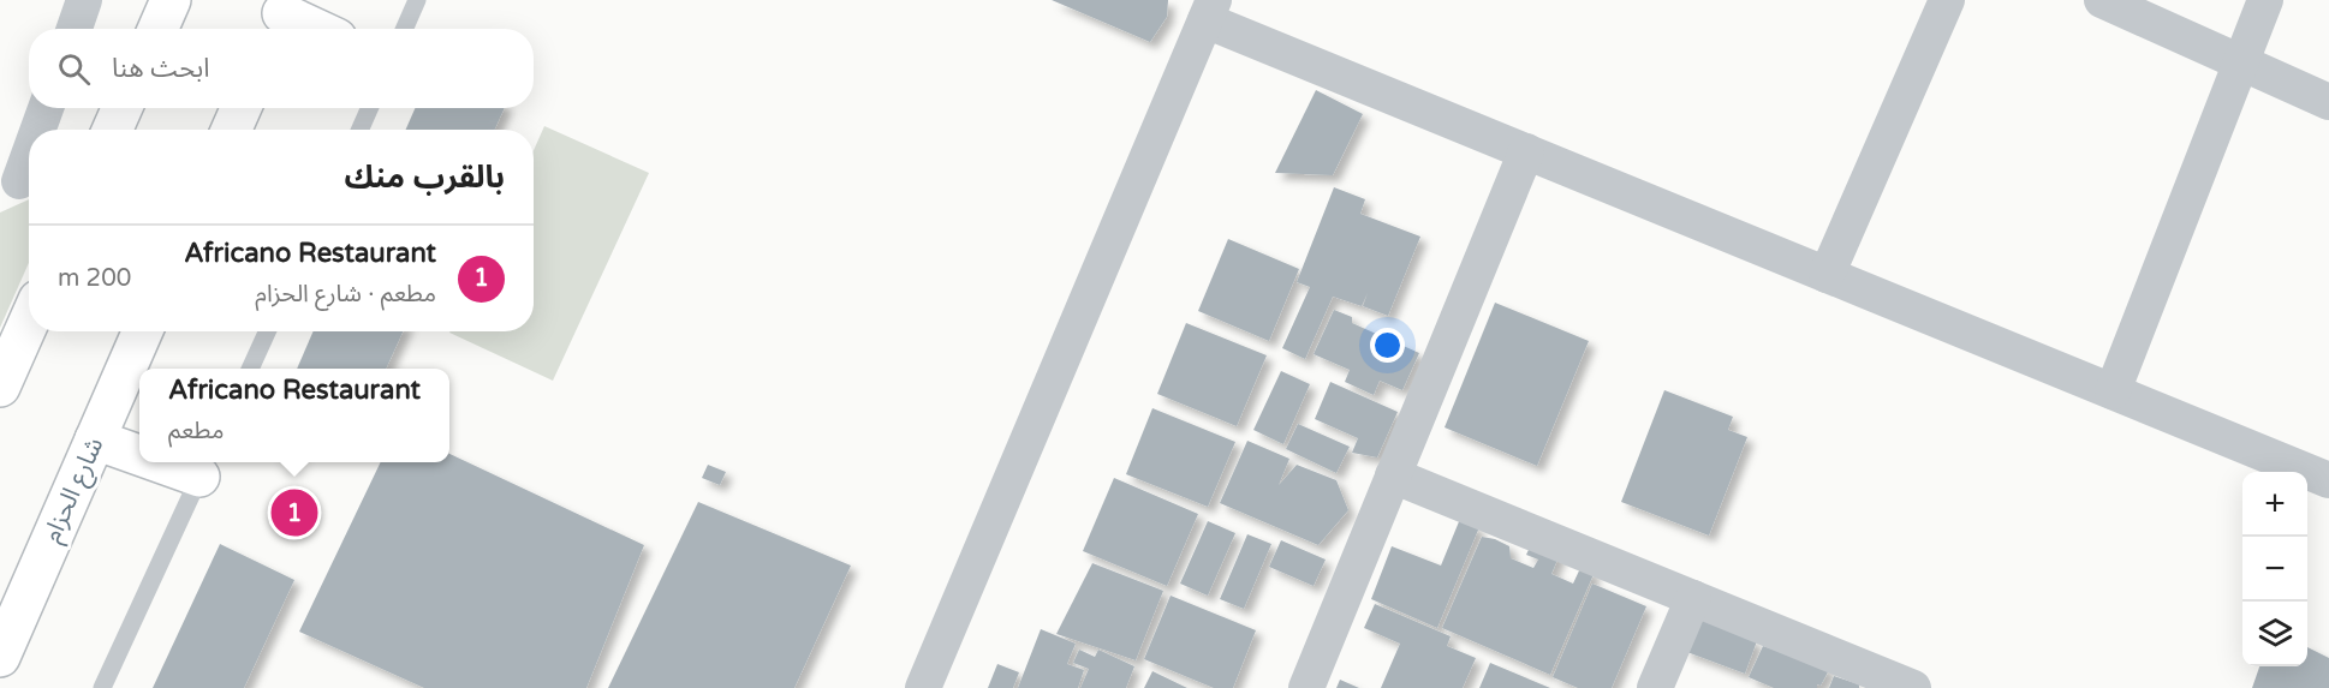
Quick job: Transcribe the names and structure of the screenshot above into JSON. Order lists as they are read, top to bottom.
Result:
{
  "streets": {
    "main road": ["شارع الحزام"]
  },
  "page": {
    "search": "ابحث هنا",
    "heading": "بالقرب منك",
    "list": [
      {
        "mark": "1",
        "name": "Africano Restaurant",
        "note": "مطعم · شارع الحزام",
        "value": "200 m"
      }
    ],
    "popup": ["Africano Restaurant", "مطعم"],
    "map_buttons": ["+", "−"],
    "pins": "1"
  }
}
